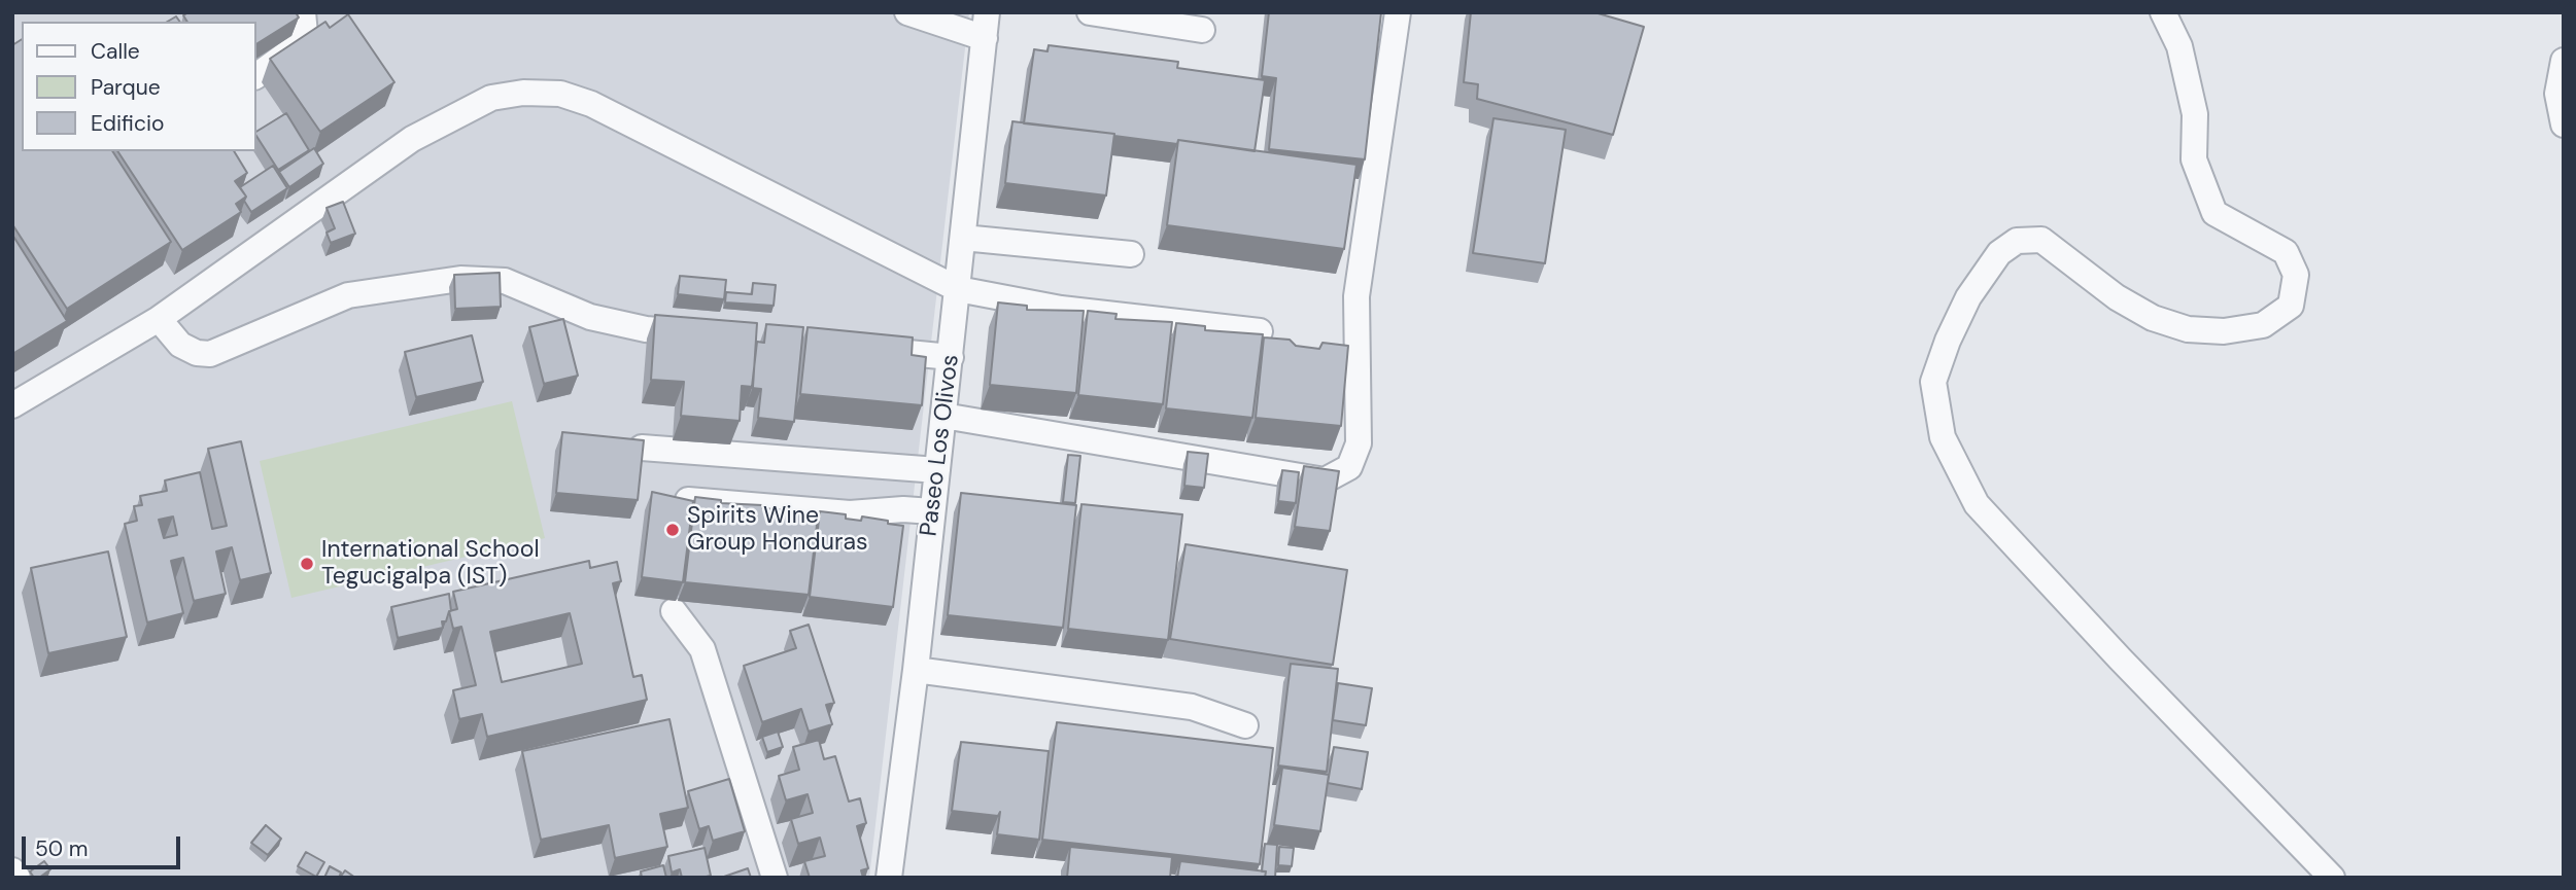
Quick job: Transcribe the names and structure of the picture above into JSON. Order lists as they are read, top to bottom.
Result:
{
  "streets": {
    "street": ["Paseo Los Olivos"]
  },
  "places": ["Spirits Wine Group Honduras", "International School Tegucigalpa (IST)"],
  "legend": ["Calle", "Parque", "Edificio"],
  "scale_bar": "50 m"
}
